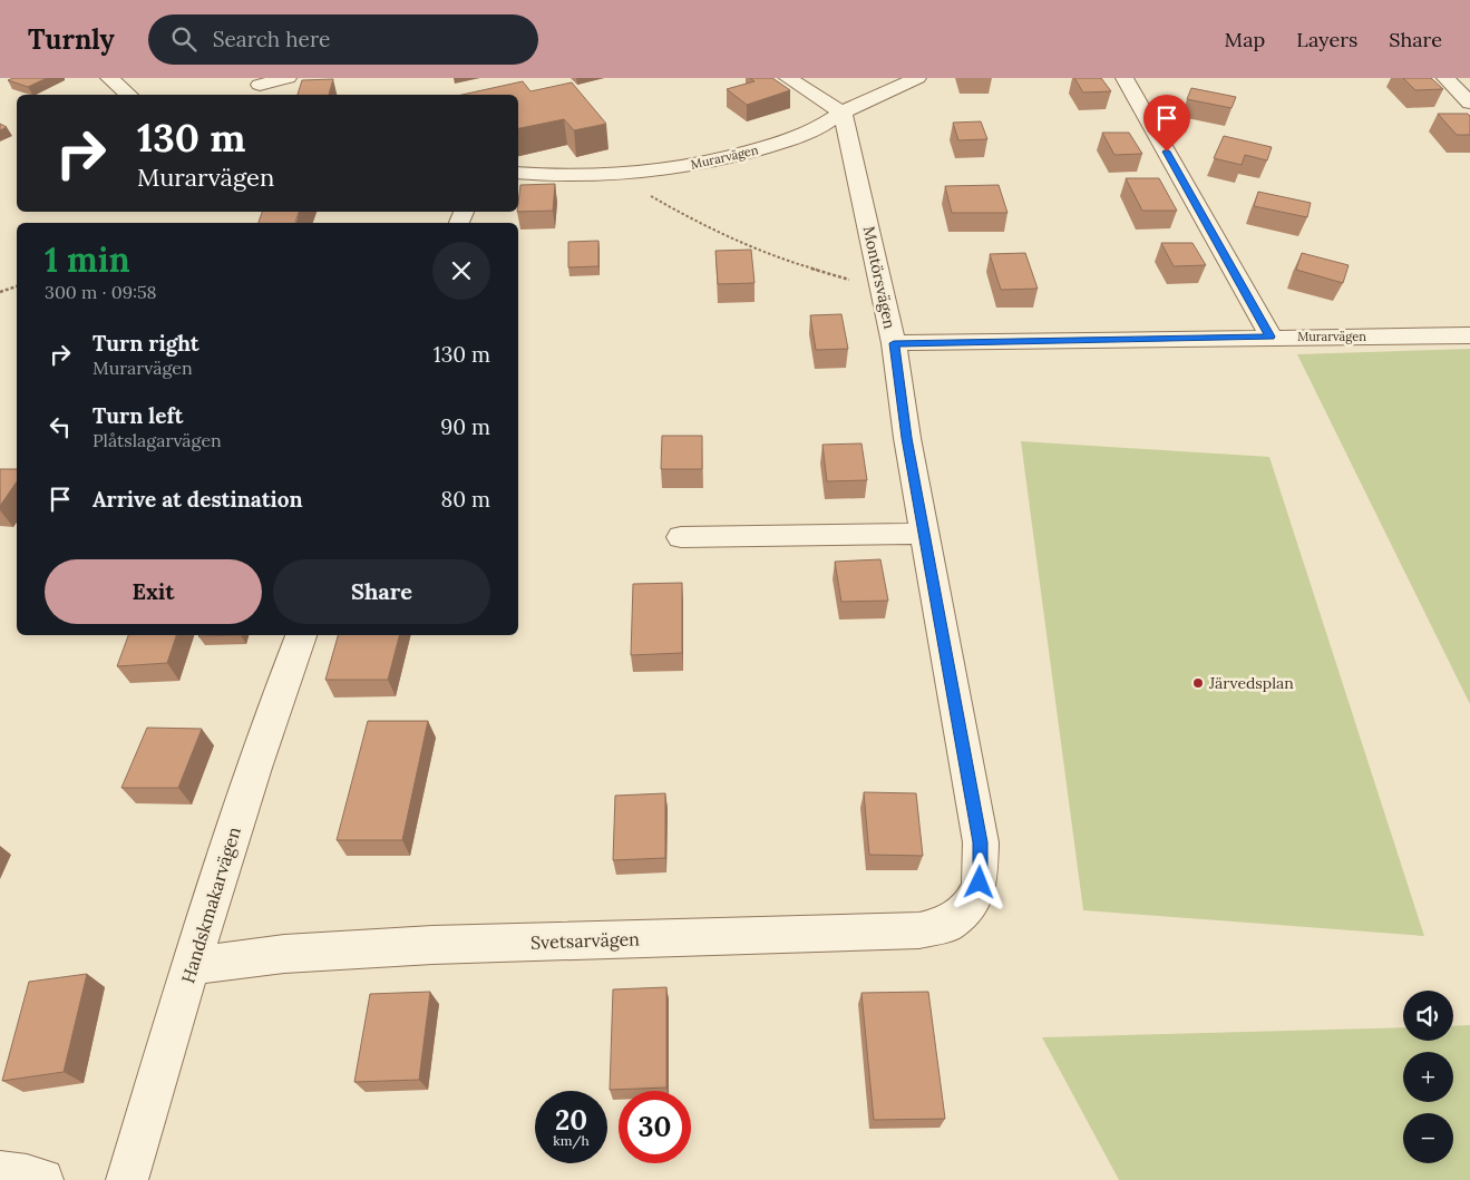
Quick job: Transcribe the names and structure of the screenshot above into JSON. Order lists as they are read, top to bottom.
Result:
{
  "streets": {
    "street": [
      "Murarvägen",
      "Montörsvägen",
      "Handskmakarvägen",
      "Svetsarvägen"
    ]
  },
  "crossings": [
    ["Murarvägen", "Montörsvägen"],
    ["Montörsvägen", "Svetsarvägen"],
    ["Handskmakarvägen", "Svetsarvägen"]
  ],
  "places": ["Järvedsplan"],
  "page": {
    "header": "Turnly",
    "search": "Search here",
    "nav": ["Map", "Layers", "Share"],
    "turn": ["130 m", "Murarvägen"],
    "heading": ["1 min", "300 m · 09:58"],
    "list": [
      {
        "name": "Turn right",
        "note": "Murarvägen",
        "value": "130 m"
      },
      {
        "name": "Turn left",
        "note": "Plåtslagarvägen",
        "value": "90 m"
      },
      {
        "name": "Arrive at destination",
        "value": "80 m"
      }
    ],
    "buttons": ["Exit", "Share"],
    "map_buttons": ["+", "−"],
    "speed": "20 km/h",
    "limit": "30"
  }
}
